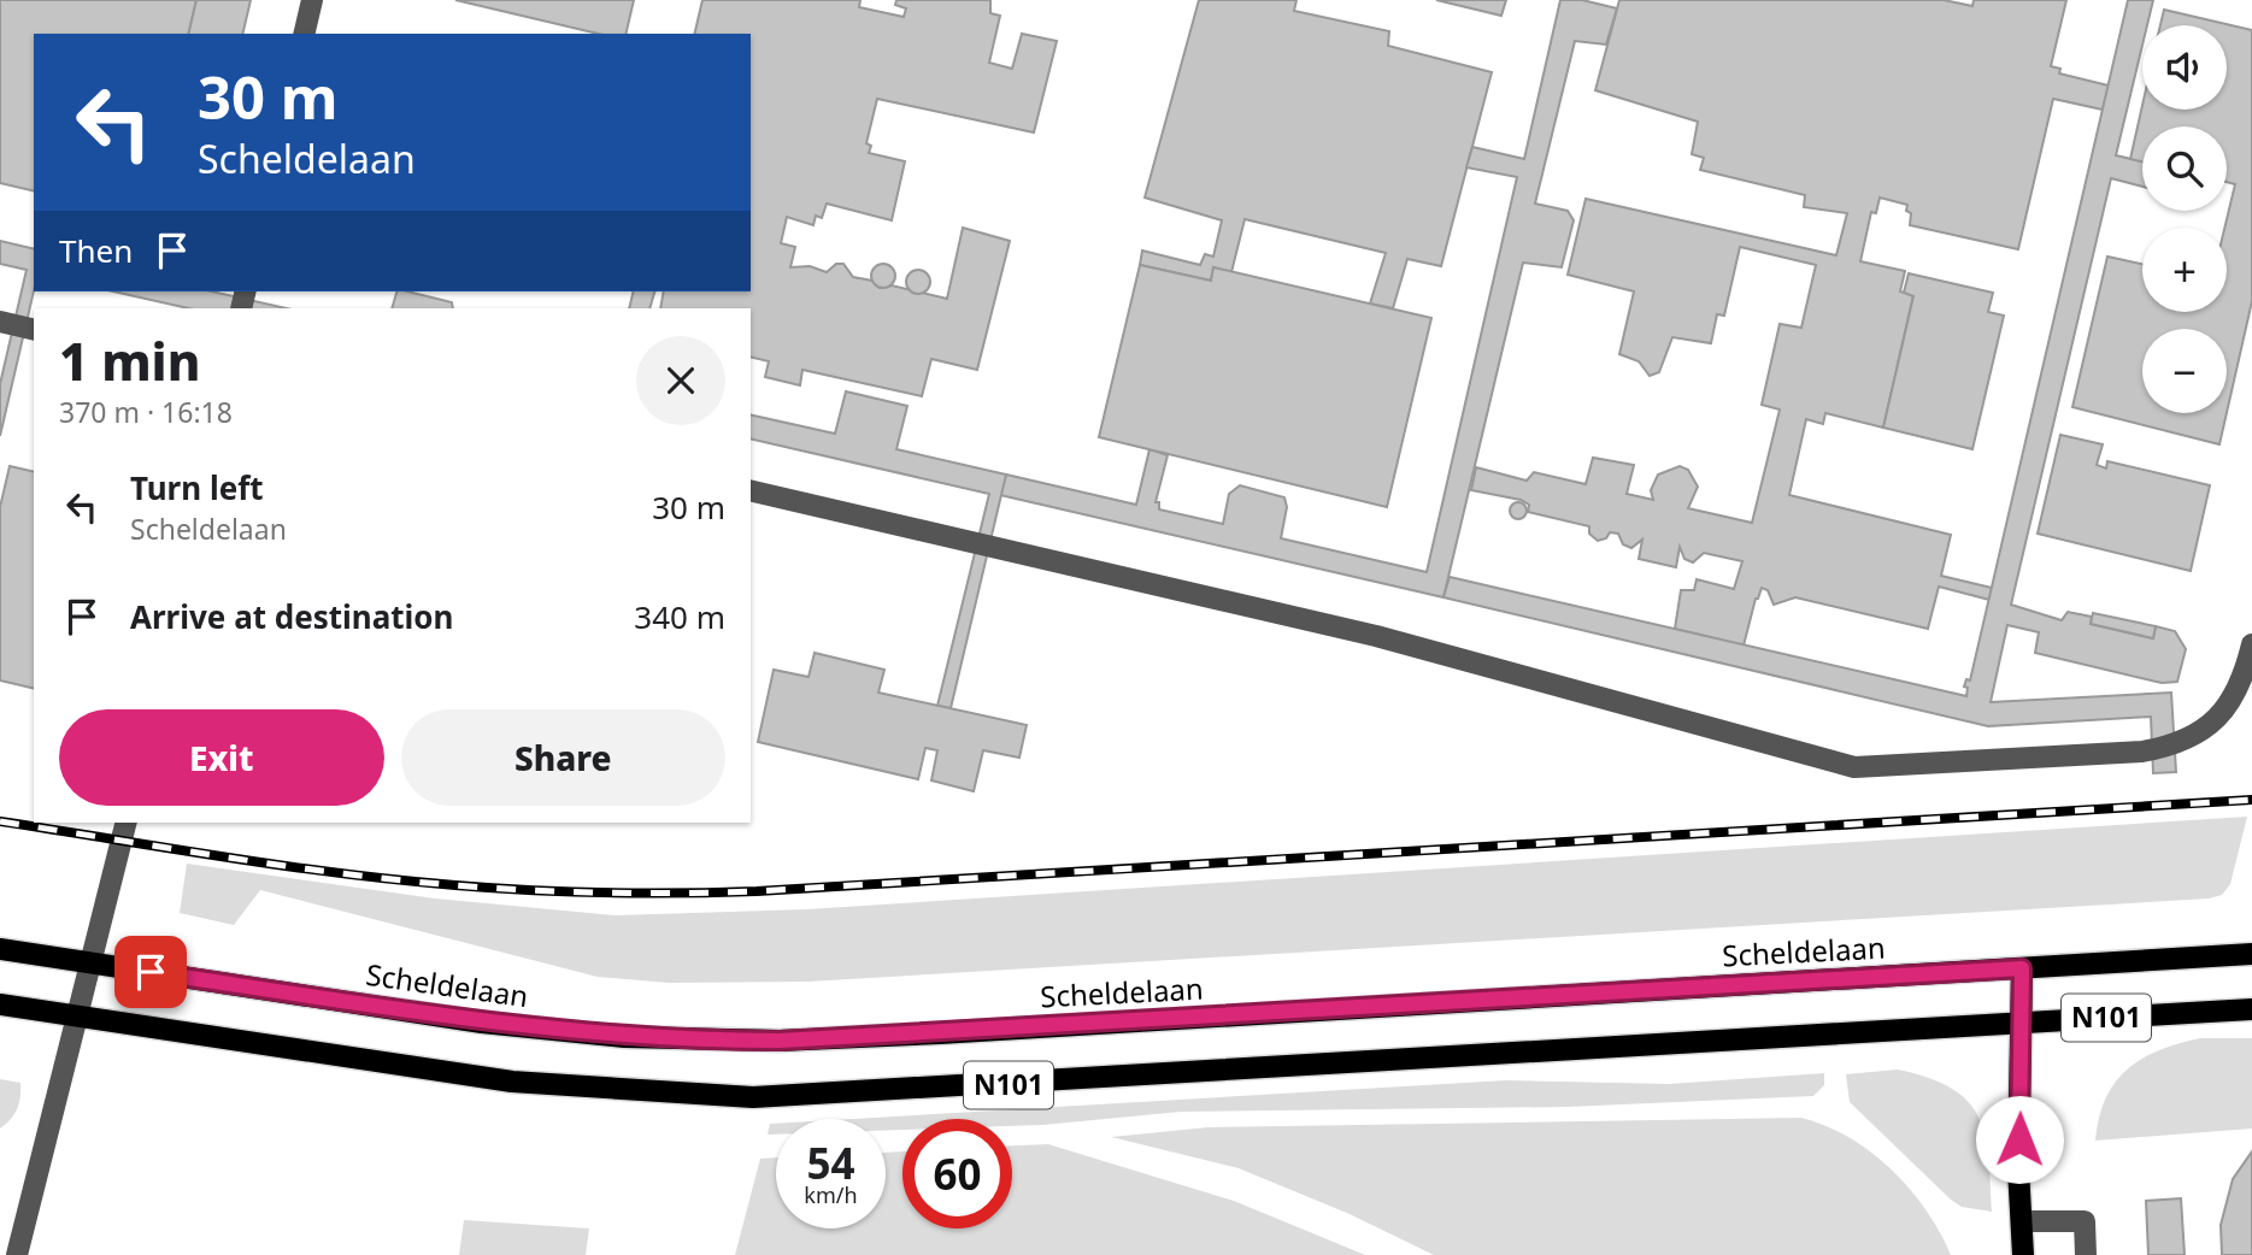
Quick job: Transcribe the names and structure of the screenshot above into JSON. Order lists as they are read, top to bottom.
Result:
{
  "streets": {
    "main road": ["Scheldelaan", "N101"]
  },
  "page": {
    "map_buttons": ["+", "−"],
    "turn": ["30 m", "Scheldelaan"],
    "then": "Then",
    "heading": ["1 min", "370 m · 16:18"],
    "list": [
      {
        "name": "Turn left",
        "note": "Scheldelaan",
        "value": "30 m"
      },
      {
        "name": "Arrive at destination",
        "value": "340 m"
      }
    ],
    "buttons": ["Exit", "Share"],
    "speed": "54 km/h",
    "limit": "60"
  }
}
